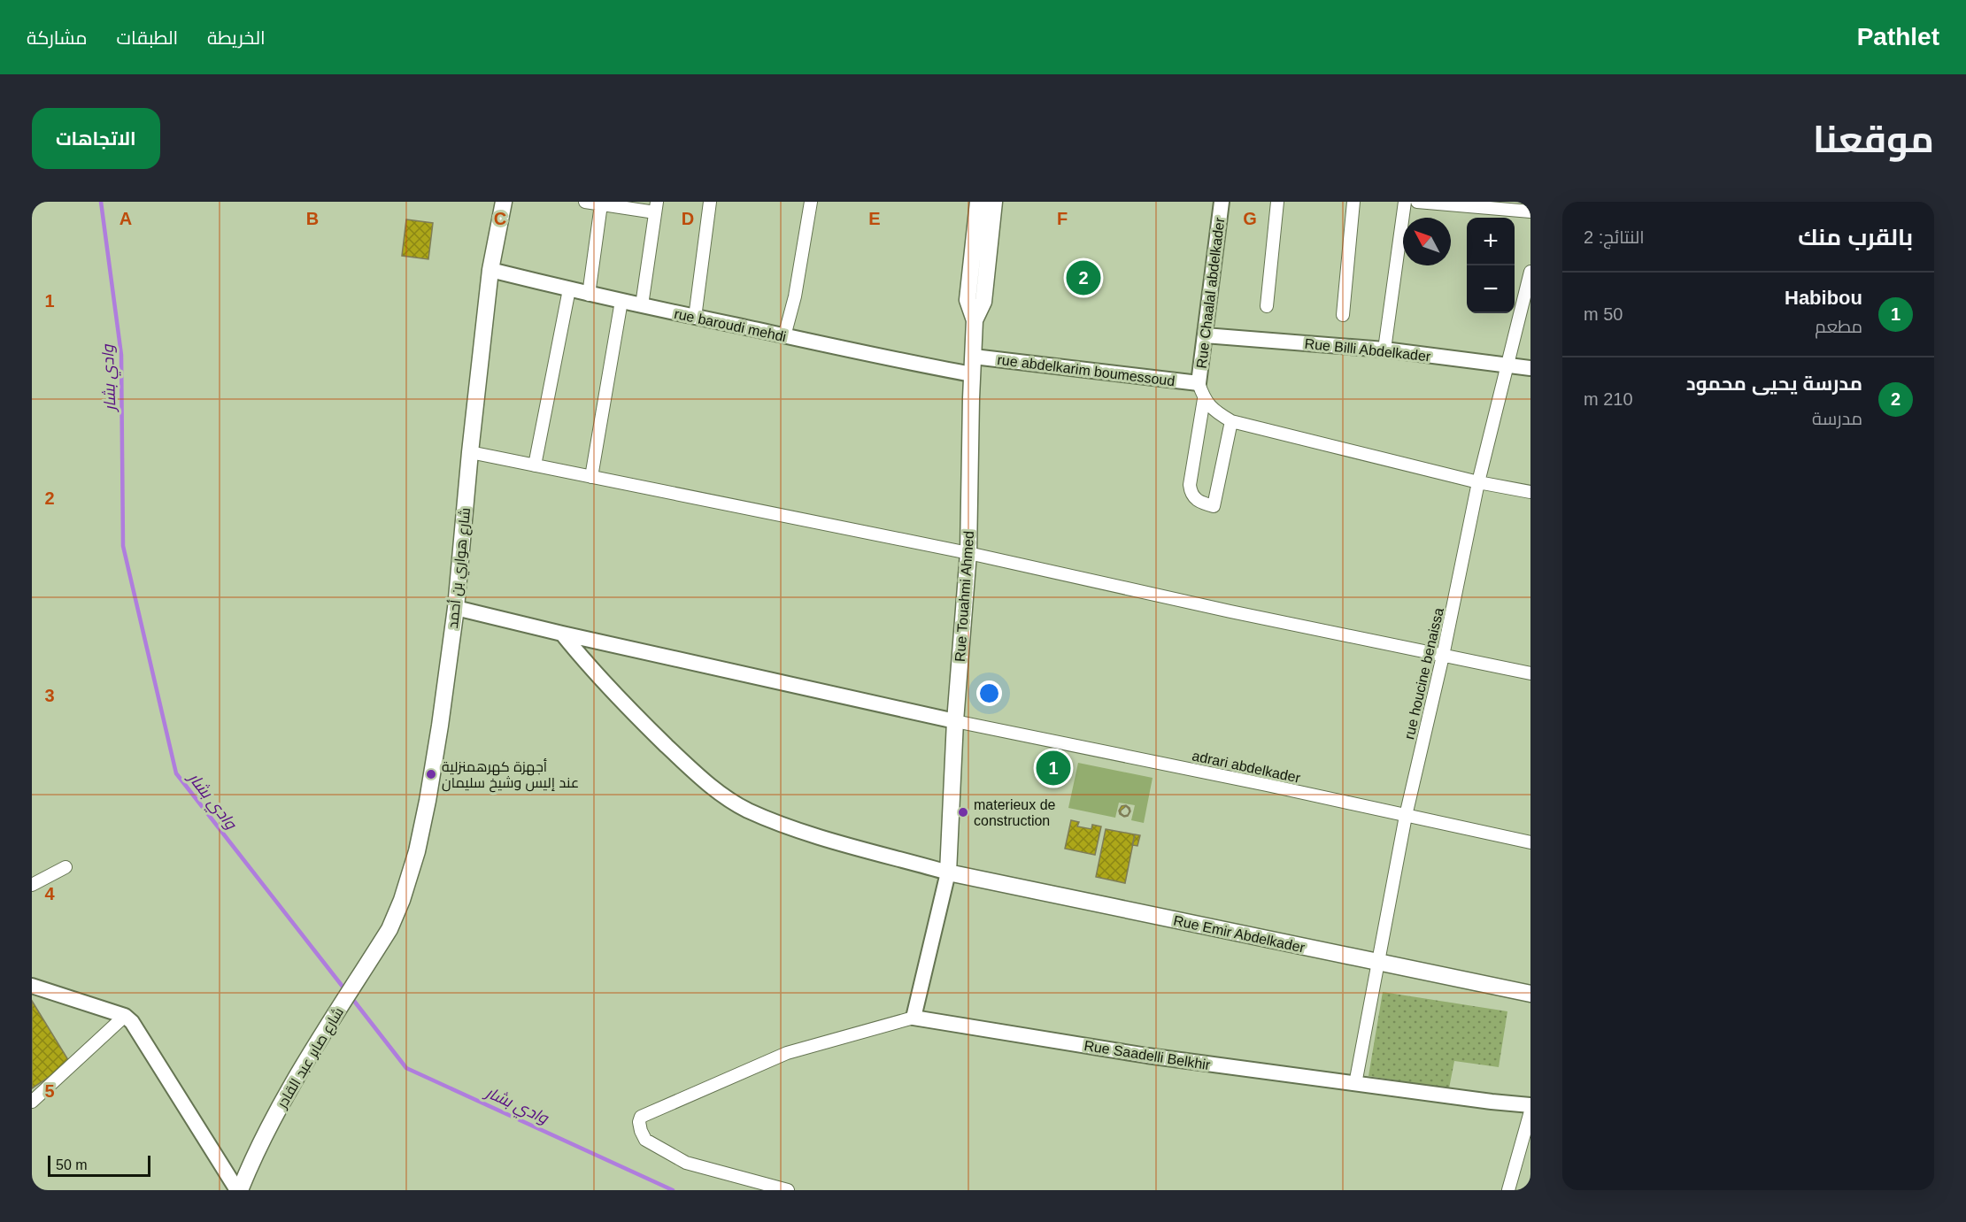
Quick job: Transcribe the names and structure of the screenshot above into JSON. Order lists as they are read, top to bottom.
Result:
{
  "streets": {
    "main road": [
      "شارع هواري بن أحمد",
      "Rue Touahmi Ahmed",
      "Rue Emir Abdelkader",
      "شارع صابر عبد القادر"
    ],
    "street": [
      "Rue Chaalal abdelkader",
      "rue baroudi mehdi",
      "Rue Billi Abdelkader",
      "rue abdelkarim boumessoud",
      "rue houcine benaissa",
      "adrari abdelkader",
      "Rue Saadelli Belkhir"
    ]
  },
  "crossings": [
    ["Rue Chaalal abdelkader", "Rue Billi Abdelkader"],
    ["Rue Chaalal abdelkader", "rue abdelkarim boumessoud"],
    ["rue baroudi mehdi", "شارع هواري بن أحمد"],
    ["rue baroudi mehdi", "Rue Touahmi Ahmed"],
    ["Rue Billi Abdelkader", "rue houcine benaissa"],
    ["rue abdelkarim boumessoud", "Rue Touahmi Ahmed"],
    ["شارع هواري بن أحمد", "شارع صابر عبد القادر"],
    ["Rue Touahmi Ahmed", "adrari abdelkader"],
    ["Rue Touahmi Ahmed", "Rue Emir Abdelkader"],
    ["rue houcine benaissa", "adrari abdelkader"],
    ["rue houcine benaissa", "Rue Emir Abdelkader"],
    ["rue houcine benaissa", "Rue Saadelli Belkhir"]
  ],
  "water": ["وادي بشار"],
  "places": ["أجهزة كهرهمنزلية عند إليس وشيخ سليمان", "materieux de construction"],
  "scale_bar": "50 m",
  "north": "top left",
  "page": {
    "header": "Pathlet",
    "nav": ["الخريطة", "الطبقات", "مشاركة"],
    "title": "موقعنا",
    "buttons": "الاتجاهات",
    "heading": ["بالقرب منك", "النتائج: 2"],
    "map_buttons": ["+", "−"],
    "pins": ["2", "1"],
    "list": [
      {
        "mark": "1",
        "name": "Habibou",
        "note": "مطعم",
        "value": "50 m"
      },
      {
        "mark": "2",
        "name": "مدرسة يحيى محمود",
        "note": "مدرسة",
        "value": "210 m"
      }
    ],
    "scale": "50 m"
  },
  "grid": {
    "columns": [
      "A",
      "B",
      "C",
      "D",
      "E",
      "F",
      "G"
    ],
    "rows": [
      "1",
      "2",
      "3",
      "4",
      "5"
    ]
  }
}
